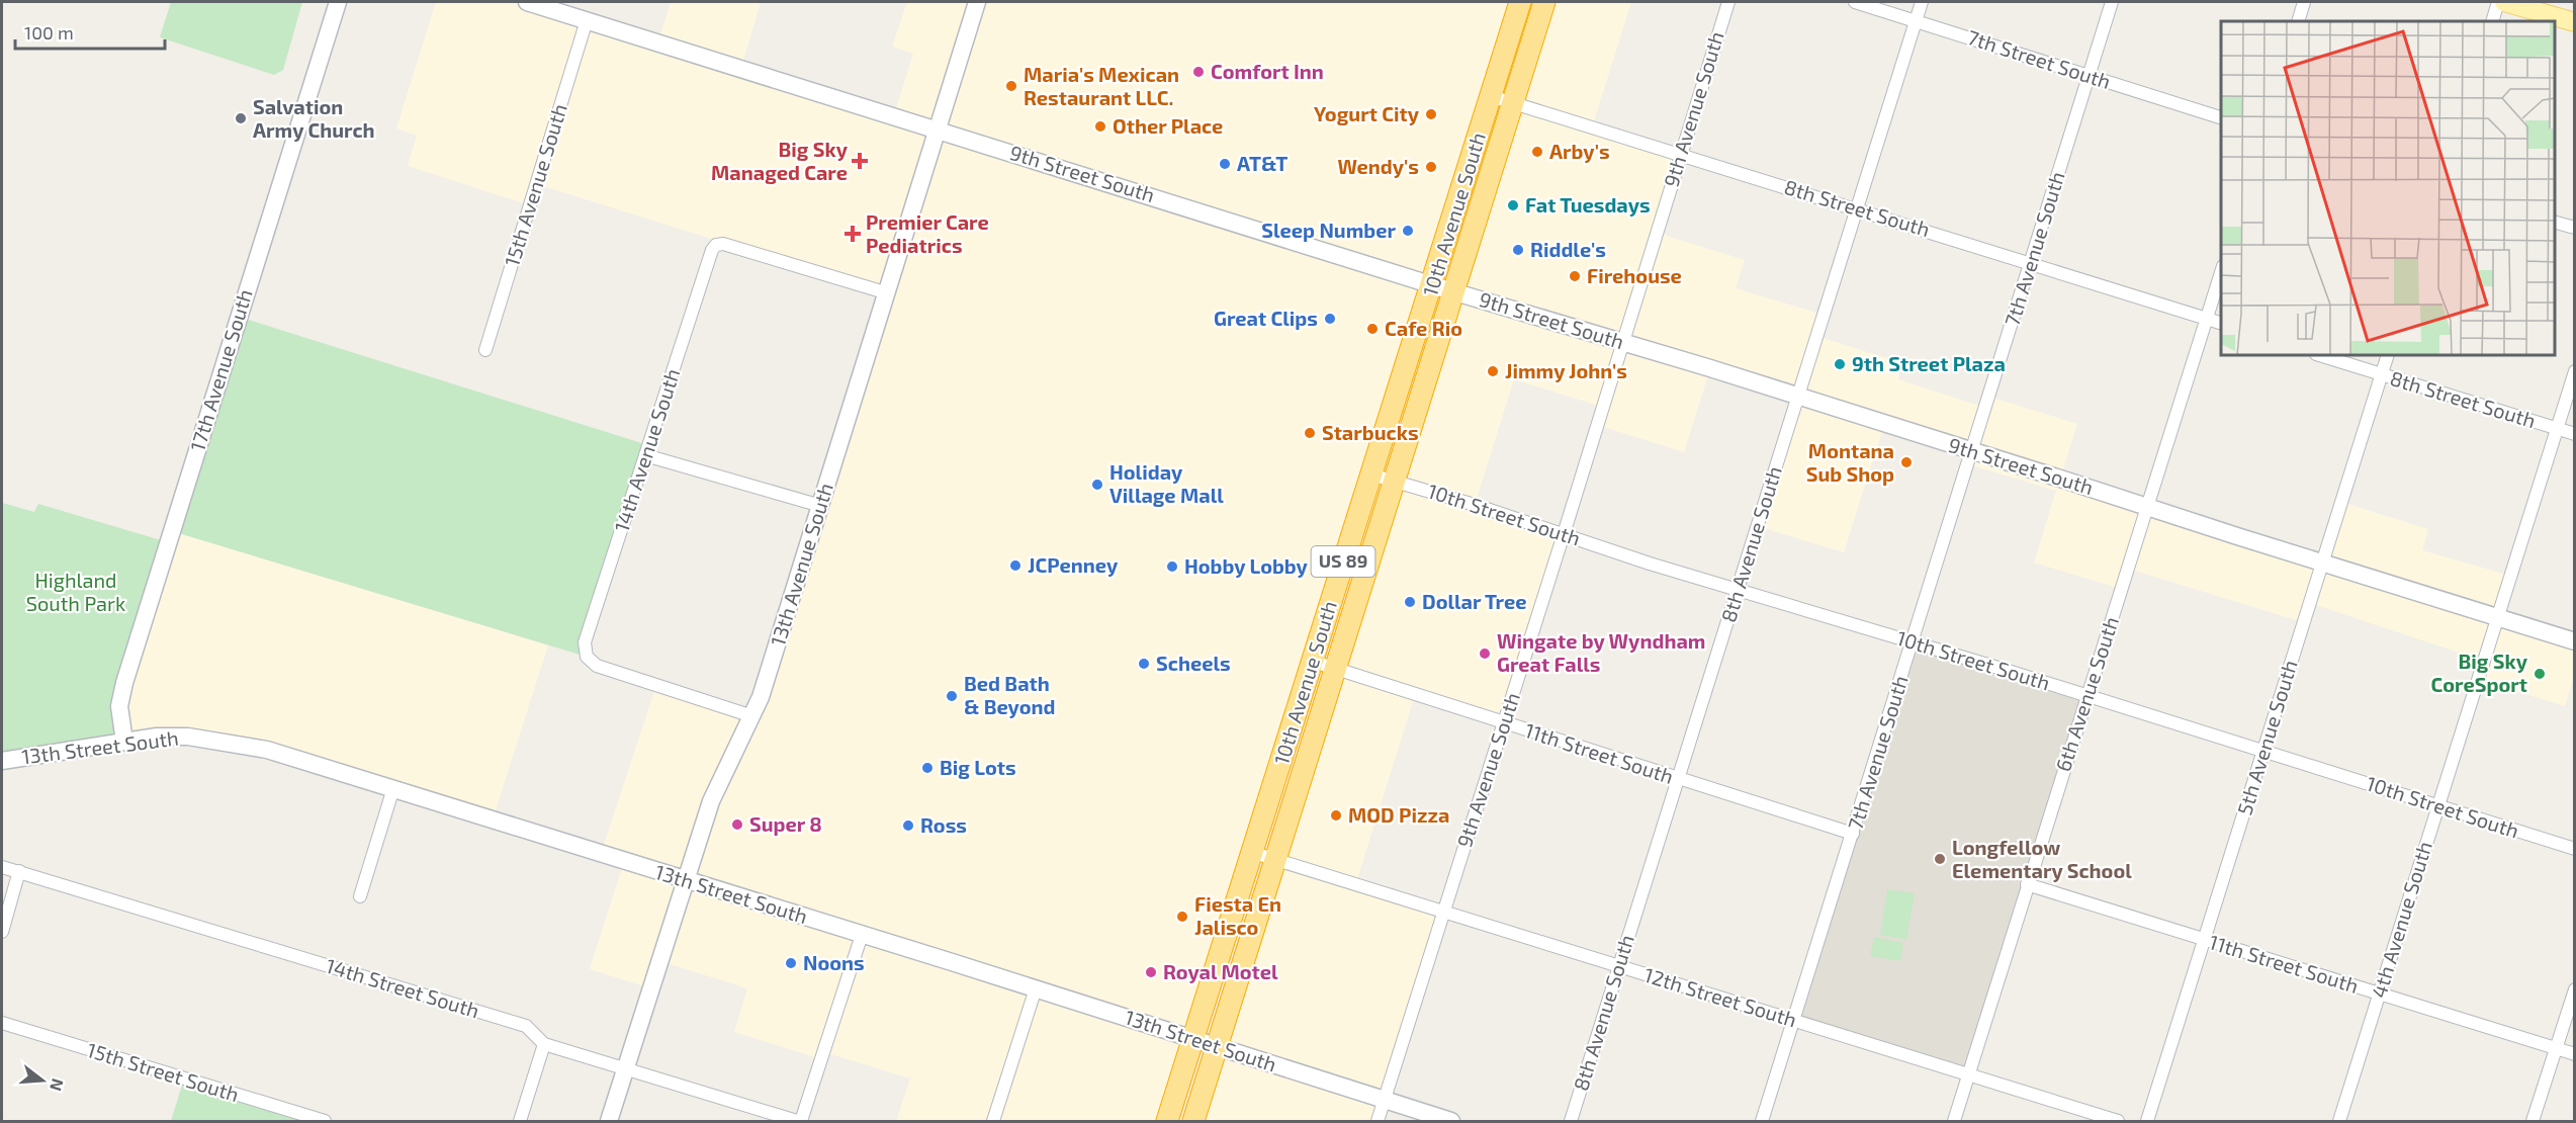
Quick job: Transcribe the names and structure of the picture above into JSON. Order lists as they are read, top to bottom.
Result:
{
  "streets": {
    "highway": ["10th Avenue South", "US 89"],
    "street": [
      "7th Street South",
      "9th Avenue South",
      "9th Street South",
      "15th Avenue South",
      "8th Street South",
      "7th Avenue South",
      "17th Avenue South",
      "14th Avenue South",
      "10th Street South",
      "8th Avenue South",
      "13th Avenue South",
      "6th Avenue South",
      "5th Avenue South",
      "13th Street South",
      "11th Street South",
      "4th Avenue South",
      "14th Street South",
      "12th Street South",
      "15th Street South"
    ]
  },
  "crossings": [
    ["7th Street South", "7th Avenue South"],
    ["7th Street South", "8th Avenue South"],
    ["9th Avenue South", "9th Street South"],
    ["9th Avenue South", "8th Street South"],
    ["9th Avenue South", "10th Street South"],
    ["9th Avenue South", "13th Street South"],
    ["9th Avenue South", "11th Street South"],
    ["9th Avenue South", "12th Street South"],
    ["9th Street South", "15th Avenue South"],
    ["9th Street South", "10th Avenue South"],
    ["9th Street South", "7th Avenue South"],
    ["9th Street South", "8th Avenue South"],
    ["9th Street South", "13th Avenue South"],
    ["9th Street South", "6th Avenue South"],
    ["9th Street South", "5th Avenue South"],
    ["9th Street South", "4th Avenue South"],
    ["8th Street South", "10th Avenue South"],
    ["8th Street South", "7th Avenue South"],
    ["8th Street South", "8th Avenue South"],
    ["8th Street South", "6th Avenue South"],
    ["8th Street South", "5th Avenue South"],
    ["8th Street South", "4th Avenue South"],
    ["10th Avenue South", "10th Street South"],
    ["10th Avenue South", "13th Street South"],
    ["10th Avenue South", "11th Street South"],
    ["10th Avenue South", "12th Street South"],
    ["7th Avenue South", "10th Street South"],
    ["7th Avenue South", "11th Street South"],
    ["7th Avenue South", "12th Street South"],
    ["17th Avenue South", "13th Street South"],
    ["14th Avenue South", "13th Avenue South"],
    ["10th Street South", "8th Avenue South"],
    ["10th Street South", "6th Avenue South"],
    ["10th Street South", "5th Avenue South"],
    ["10th Street South", "4th Avenue South"],
    ["8th Avenue South", "11th Street South"],
    ["8th Avenue South", "12th Street South"],
    ["13th Avenue South", "13th Street South"],
    ["13th Avenue South", "14th Street South"],
    ["6th Avenue South", "11th Street South"],
    ["6th Avenue South", "12th Street South"],
    ["5th Avenue South", "11th Street South"],
    ["11th Street South", "4th Avenue South"]
  ],
  "parks": ["Highland South Park"],
  "places": {
    "other": [
      "Comfort Inn",
      "Maria's Mexican Restaurant LLC.",
      "Yogurt City",
      "Salvation Army Church",
      "Other Place",
      "Arby's",
      "AT&T",
      "Wendy's",
      "Fat Tuesdays",
      "Sleep Number",
      "Riddle's",
      "Firehouse",
      "Great Clips",
      "Cafe Rio",
      "9th Street Plaza",
      "Jimmy John's",
      "Starbucks",
      "Montana Sub Shop",
      "Holiday Village Mall",
      "JCPenney",
      "Hobby Lobby",
      "Dollar Tree",
      "Wingate by Wyndham Great Falls",
      "Scheels",
      "Big Sky CoreSport",
      "Bed Bath & Beyond",
      "Big Lots",
      "MOD Pizza",
      "Super 8",
      "Ross",
      "Longfellow Elementary School",
      "Fiesta En Jalisco",
      "Noons",
      "Royal Motel"
    ],
    "health": ["Big Sky Managed Care", "Premier Care Pediatrics"]
  },
  "scale_bar": "100 m",
  "north": "right"
}
